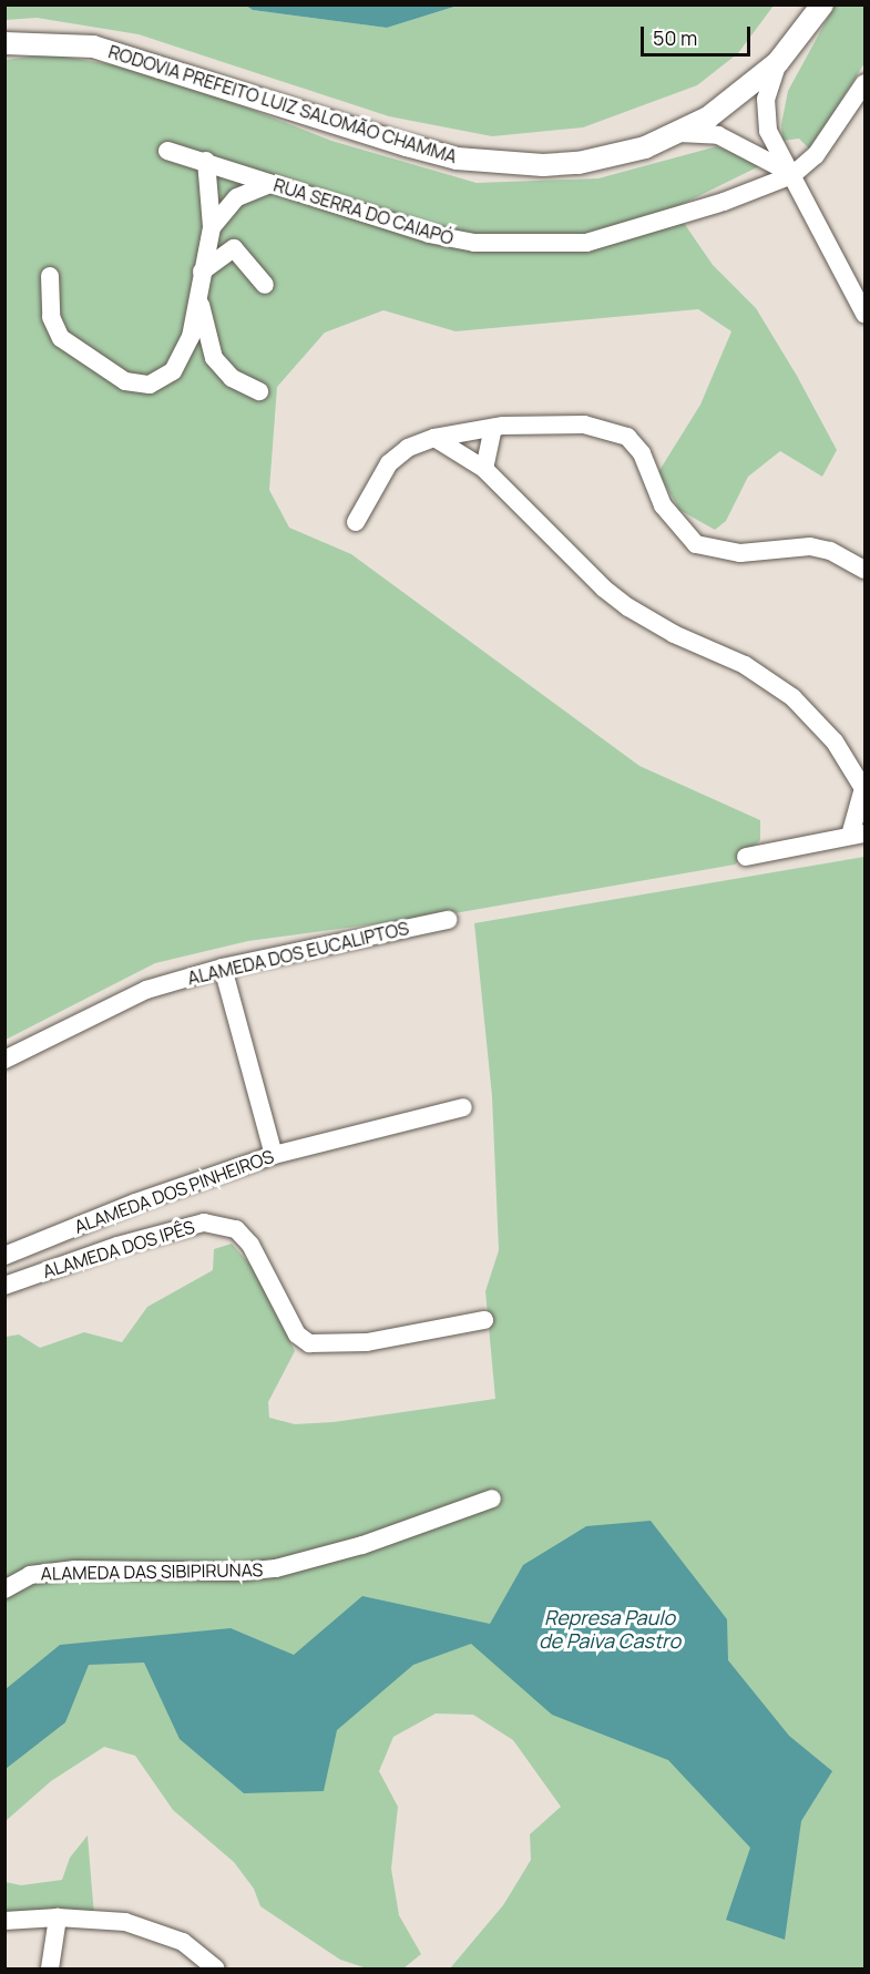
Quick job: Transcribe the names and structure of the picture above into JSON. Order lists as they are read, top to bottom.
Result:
{
  "streets": {
    "main road": ["RODOVIA PREFEITO LUIZ SALOMÃO CHAMMA"],
    "street": [
      "RUA SERRA DO CAIAPÓ",
      "ALAMEDA DOS EUCALIPTOS",
      "ALAMEDA DOS PINHEIROS",
      "ALAMEDA DOS IPÊS",
      "ALAMEDA DAS SIBIPIRUNAS"
    ]
  },
  "water": ["Represa Paulo de Paiva Castro"],
  "scale_bar": "50 m"
}
